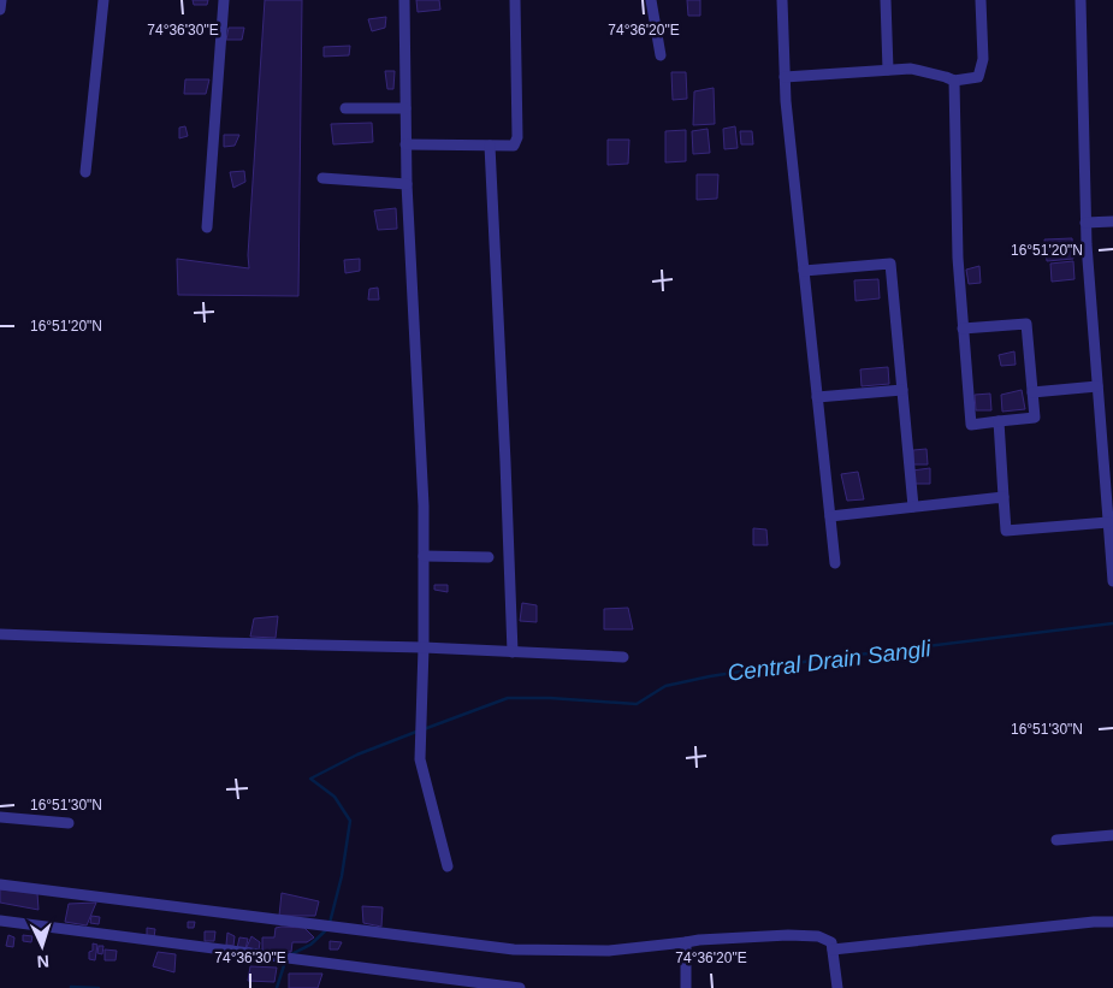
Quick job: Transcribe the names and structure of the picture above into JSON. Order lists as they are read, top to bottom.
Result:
{
  "water": ["Central Drain Sangli"],
  "north": "bottom",
  "coordinates": [
    "74°36'30\"E",
    "74°36'20\"E",
    "16°51'20\"N",
    "16°51'30\"N"
  ]
}
